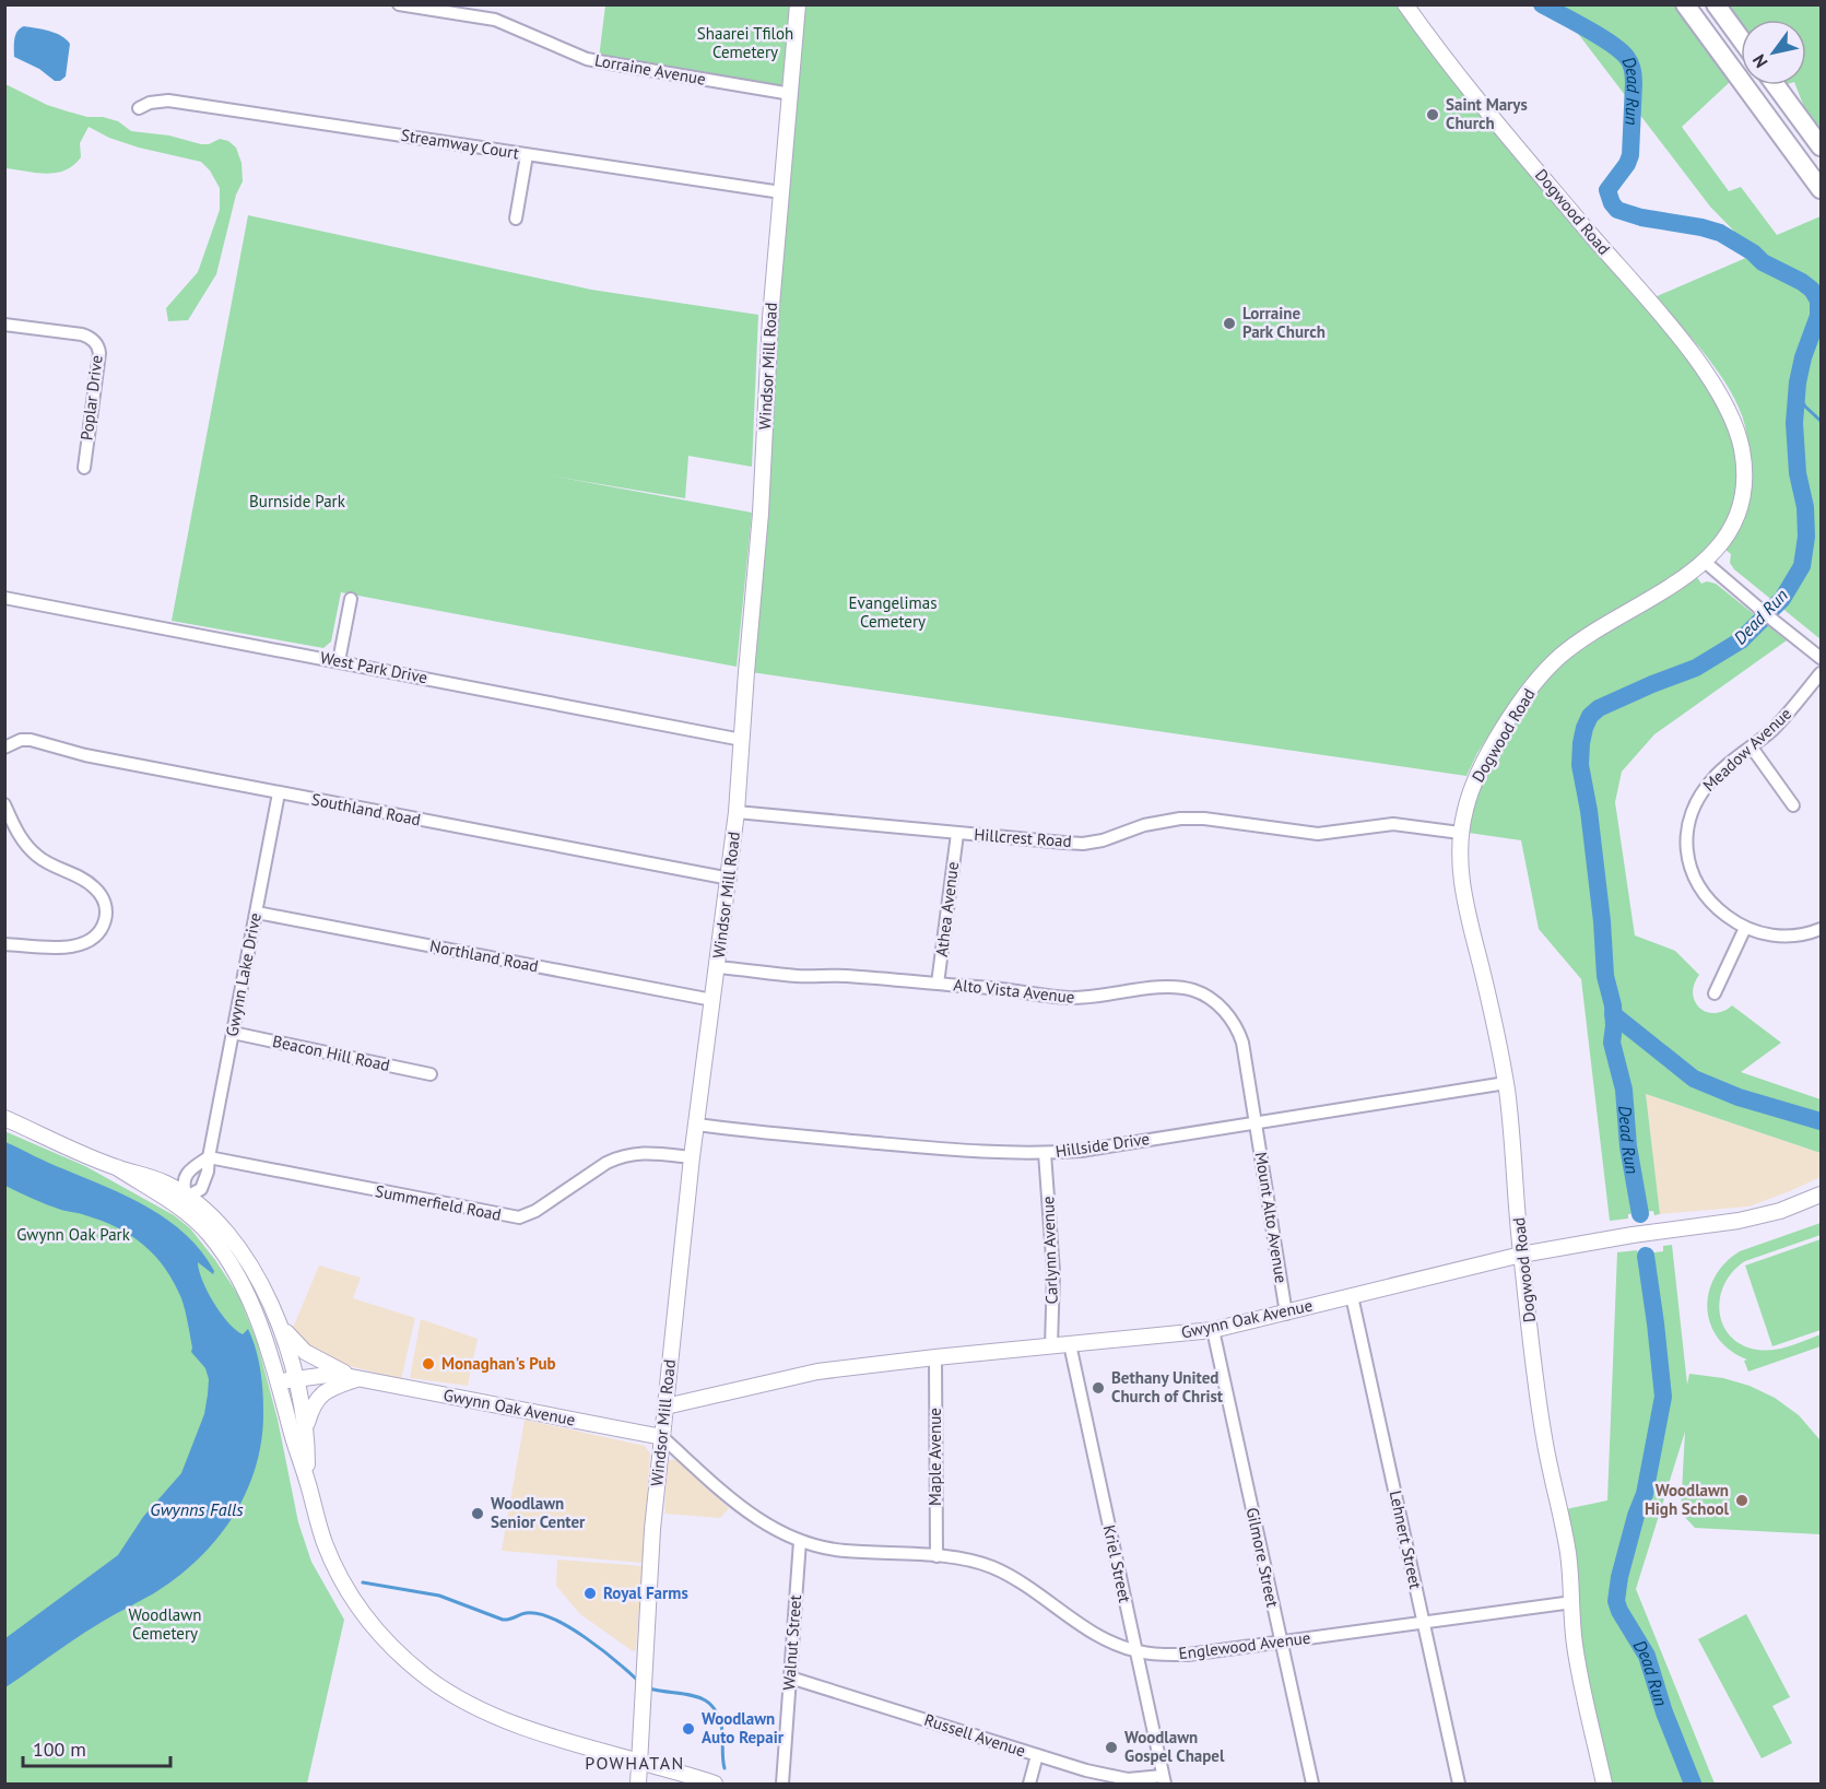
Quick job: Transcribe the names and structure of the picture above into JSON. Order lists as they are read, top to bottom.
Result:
{
  "streets": {
    "street": [
      "Lorraine Avenue",
      "Streamway Court",
      "Dogwood Road",
      "Windsor Mill Road",
      "Poplar Drive",
      "West Park Drive",
      "Meadow Avenue",
      "Southland Road",
      "Hillcrest Road",
      "Athea Avenue",
      "Northland Road",
      "Gwynn Lake Drive",
      "Alto Vista Avenue",
      "Beacon Hill Road",
      "Hillside Drive",
      "Summerfield Road",
      "Mount Alto Avenue",
      "Carlynn Avenue",
      "Gwynn Oak Avenue",
      "Maple Avenue",
      "Lehnert Street",
      "Gilmore Street",
      "Kriel Street",
      "Walnut Street",
      "Englewood Avenue",
      "Russell Avenue"
    ]
  },
  "crossings": [
    ["Lorraine Avenue", "Windsor Mill Road"],
    ["Streamway Court", "Windsor Mill Road"],
    ["Dogwood Road", "Hillcrest Road"],
    ["Dogwood Road", "Hillside Drive"],
    ["Dogwood Road", "Gwynn Oak Avenue"],
    ["Dogwood Road", "Englewood Avenue"],
    ["Windsor Mill Road", "West Park Drive"],
    ["Windsor Mill Road", "Southland Road"],
    ["Windsor Mill Road", "Hillcrest Road"],
    ["Windsor Mill Road", "Northland Road"],
    ["Windsor Mill Road", "Alto Vista Avenue"],
    ["Windsor Mill Road", "Hillside Drive"],
    ["Windsor Mill Road", "Summerfield Road"],
    ["Windsor Mill Road", "Gwynn Oak Avenue"],
    ["Windsor Mill Road", "Englewood Avenue"],
    ["Southland Road", "Gwynn Lake Drive"],
    ["Hillcrest Road", "Athea Avenue"],
    ["Athea Avenue", "Alto Vista Avenue"],
    ["Northland Road", "Gwynn Lake Drive"],
    ["Gwynn Lake Drive", "Beacon Hill Road"],
    ["Gwynn Lake Drive", "Summerfield Road"],
    ["Alto Vista Avenue", "Hillside Drive"],
    ["Alto Vista Avenue", "Mount Alto Avenue"],
    ["Hillside Drive", "Mount Alto Avenue"],
    ["Hillside Drive", "Carlynn Avenue"],
    ["Mount Alto Avenue", "Gwynn Oak Avenue"],
    ["Carlynn Avenue", "Gwynn Oak Avenue"],
    ["Gwynn Oak Avenue", "Maple Avenue"],
    ["Gwynn Oak Avenue", "Lehnert Street"],
    ["Gwynn Oak Avenue", "Gilmore Street"],
    ["Gwynn Oak Avenue", "Kriel Street"],
    ["Gwynn Oak Avenue", "Englewood Avenue"],
    ["Maple Avenue", "Englewood Avenue"],
    ["Lehnert Street", "Englewood Avenue"],
    ["Gilmore Street", "Englewood Avenue"],
    ["Kriel Street", "Englewood Avenue"],
    ["Kriel Street", "Russell Avenue"],
    ["Walnut Street", "Englewood Avenue"],
    ["Walnut Street", "Russell Avenue"]
  ],
  "districts": ["POWHATAN"],
  "water": ["Dead Run", "Gwynns Falls"],
  "parks": [
    "Shaarei Tfiloh Cemetery",
    "Burnside Park",
    "Evangelimas Cemetery",
    "Gwynn Oak Park",
    "Woodlawn Cemetery"
  ],
  "places": [
    "Saint Marys Church",
    "Lorraine Park Church",
    "Monaghan's Pub",
    "Bethany United Church of Christ",
    "Woodlawn High School",
    "Woodlawn Senior Center",
    "Royal Farms",
    "Woodlawn Auto Repair",
    "Woodlawn Gospel Chapel"
  ],
  "scale_bar": "100 m",
  "north": "bottom left"
}
